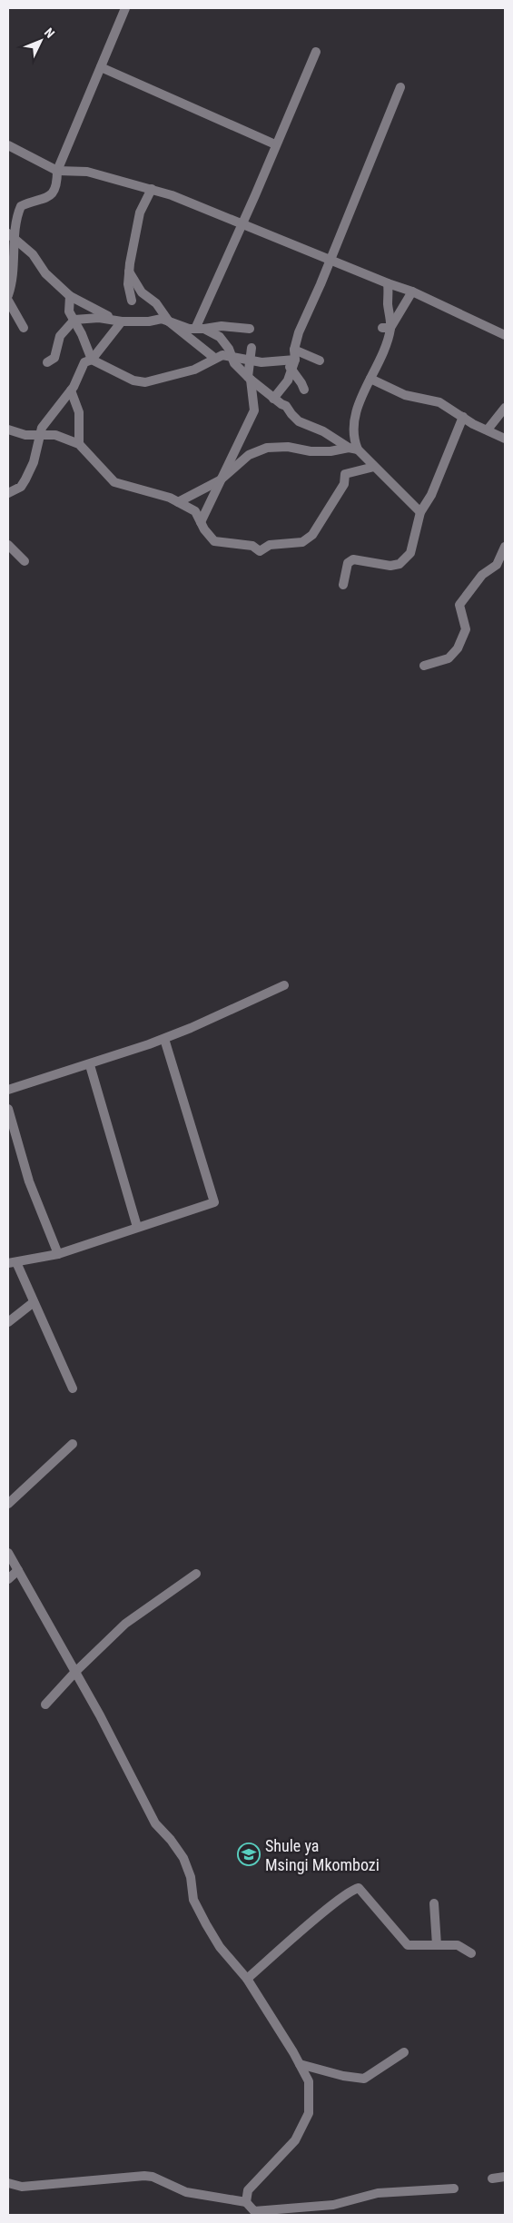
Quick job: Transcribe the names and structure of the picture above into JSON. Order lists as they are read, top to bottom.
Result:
{
  "places": {
    "school or university": ["Shule ya Msingi Mkombozi"]
  },
  "north": "top right"
}
